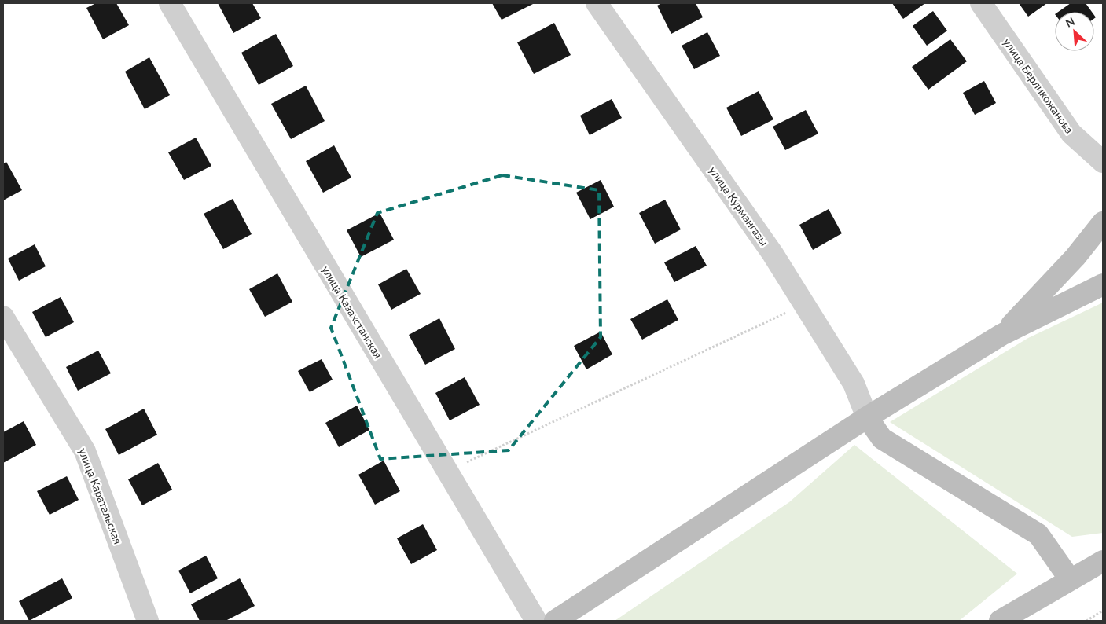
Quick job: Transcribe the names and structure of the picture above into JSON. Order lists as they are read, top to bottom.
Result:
{
  "streets": {
    "street": [
      "улица Берликожанова",
      "улица Курмангазы",
      "улица Казахстанская",
      "улица Каратальская"
    ]
  },
  "north": "top left"
}
